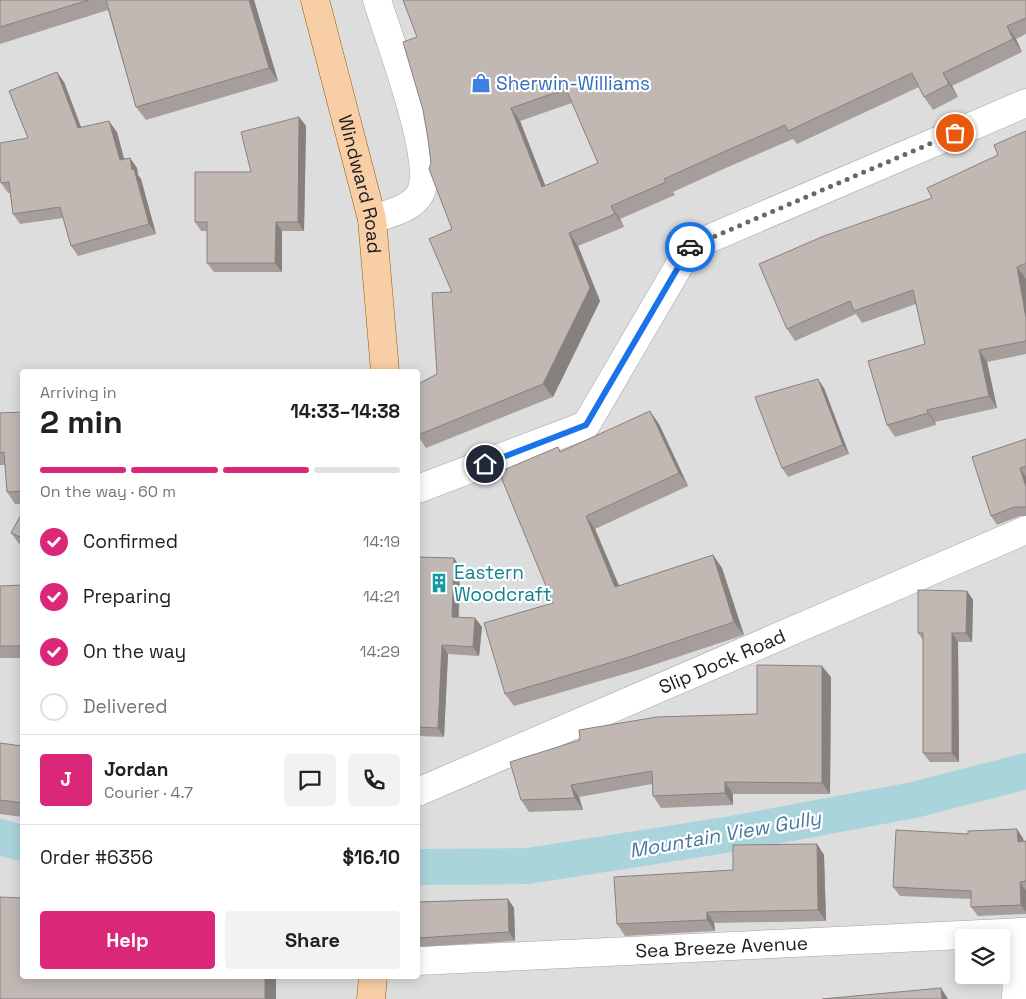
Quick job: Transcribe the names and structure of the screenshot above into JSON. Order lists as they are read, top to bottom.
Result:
{
  "streets": {
    "main road": ["Windward Road"],
    "street": ["Slip Dock Road", "Sea Breeze Avenue"]
  },
  "water": ["Mountain View Gully"],
  "places": {
    "shop": ["Sherwin-Williams"],
    "building": ["Eastern Woodcraft"]
  },
  "page": {
    "heading": ["2 min", "Arriving in", "14:33–14:38"],
    "panel": [
      "Jordan",
      "Courier · 4.7",
      "Order #6356",
      "$16.10"
    ],
    "bar": "On the way · 60 m",
    "list": [
      ["Confirmed", "14:19"],
      ["Preparing", "14:21"],
      ["On the way", "14:29"],
      "Delivered"
    ],
    "round": "J",
    "buttons": ["Help", "Share"]
  }
}
